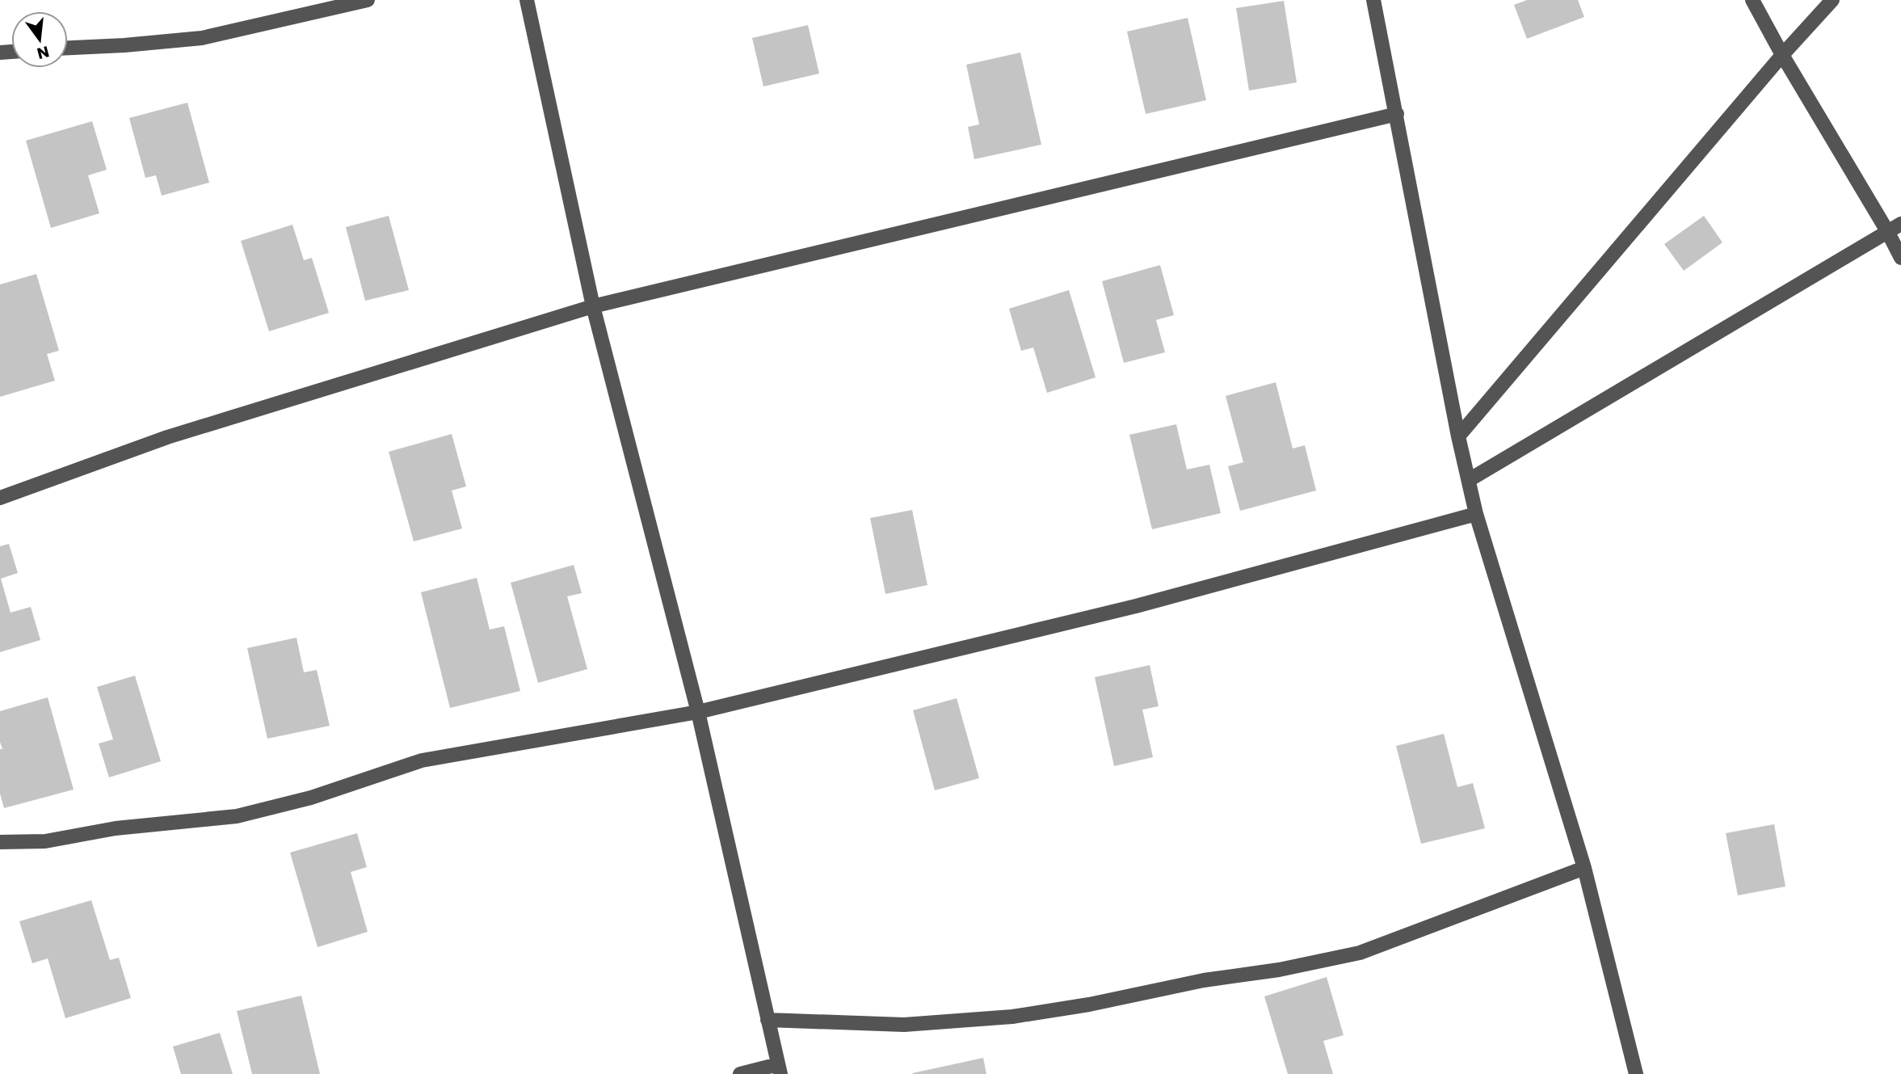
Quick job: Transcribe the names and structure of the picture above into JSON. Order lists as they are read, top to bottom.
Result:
{
  "north": "bottom"
}
